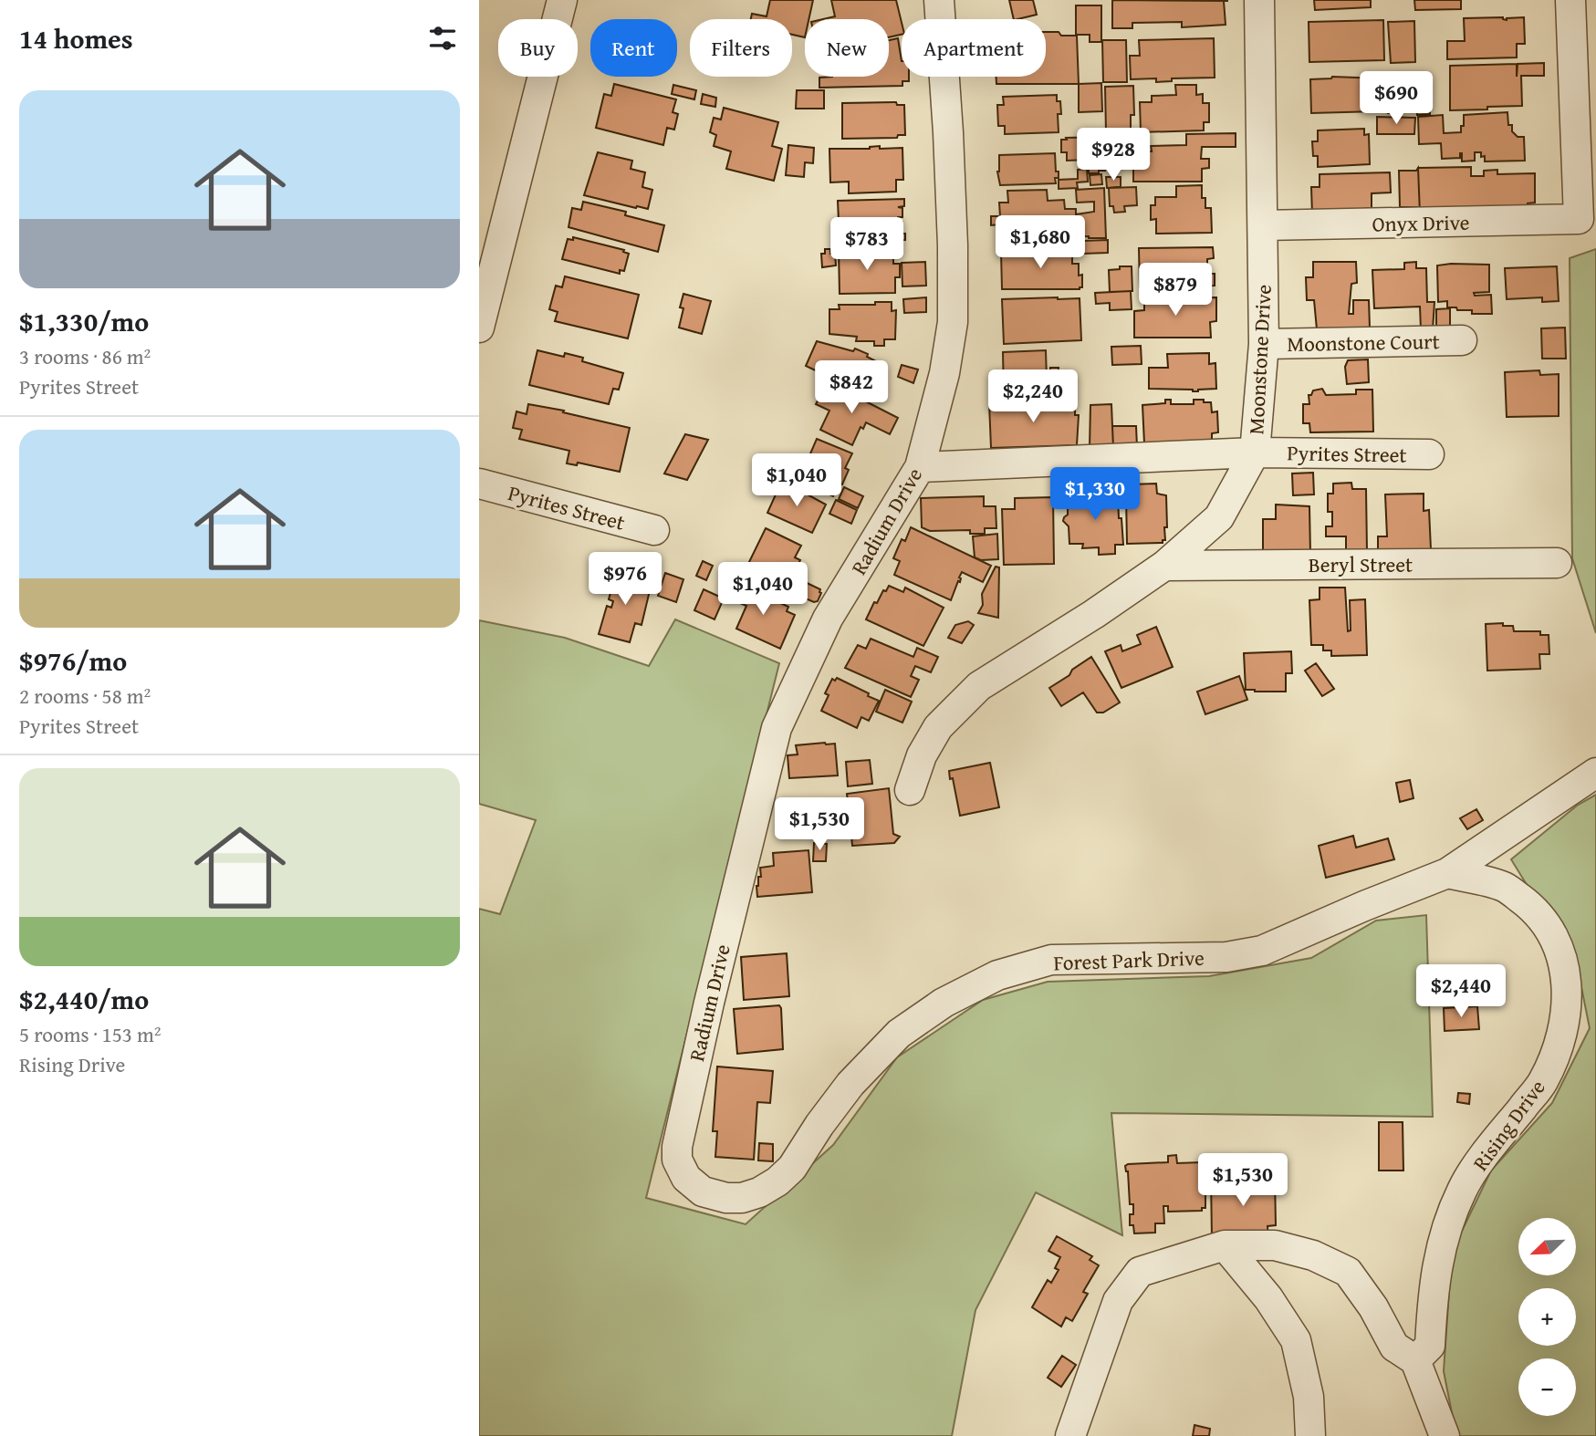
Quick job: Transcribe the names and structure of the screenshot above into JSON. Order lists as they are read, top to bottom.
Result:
{
  "streets": {
    "street": [
      "Onyx Drive",
      "Moonstone Court",
      "Moonstone Drive",
      "Pyrites Street",
      "Radium Drive",
      "Beryl Street",
      "Forest Park Drive",
      "Rising Drive"
    ]
  },
  "crossings": [
    ["Onyx Drive", "Moonstone Drive"],
    ["Moonstone Court", "Moonstone Drive"],
    ["Moonstone Drive", "Pyrites Street"],
    ["Moonstone Drive", "Beryl Street"],
    ["Pyrites Street", "Radium Drive"],
    ["Radium Drive", "Forest Park Drive"],
    ["Forest Park Drive", "Rising Drive"]
  ],
  "north": "bottom left",
  "page": {
    "heading": "14 homes",
    "chip": [
      "Buy",
      "Rent",
      "Filters",
      "New",
      "Apartment"
    ],
    "price": [
      "$690",
      "$928",
      "$1,680",
      "$783",
      "$879",
      "$842",
      "$2,240",
      "$1,040",
      "$1,330",
      "$976",
      "$1,040",
      "$1,530",
      "$2,440",
      "$1,530"
    ],
    "list": [
      {
        "name": "$1,330/mo",
        "note": "3 rooms · 86 m² · Pyrites Street"
      },
      {
        "name": "$976/mo",
        "note": "2 rooms · 58 m² · Pyrites Street"
      },
      {
        "name": "$2,440/mo",
        "note": "5 rooms · 153 m² · Rising Drive"
      }
    ],
    "map_buttons": ["+", "−"]
  }
}
